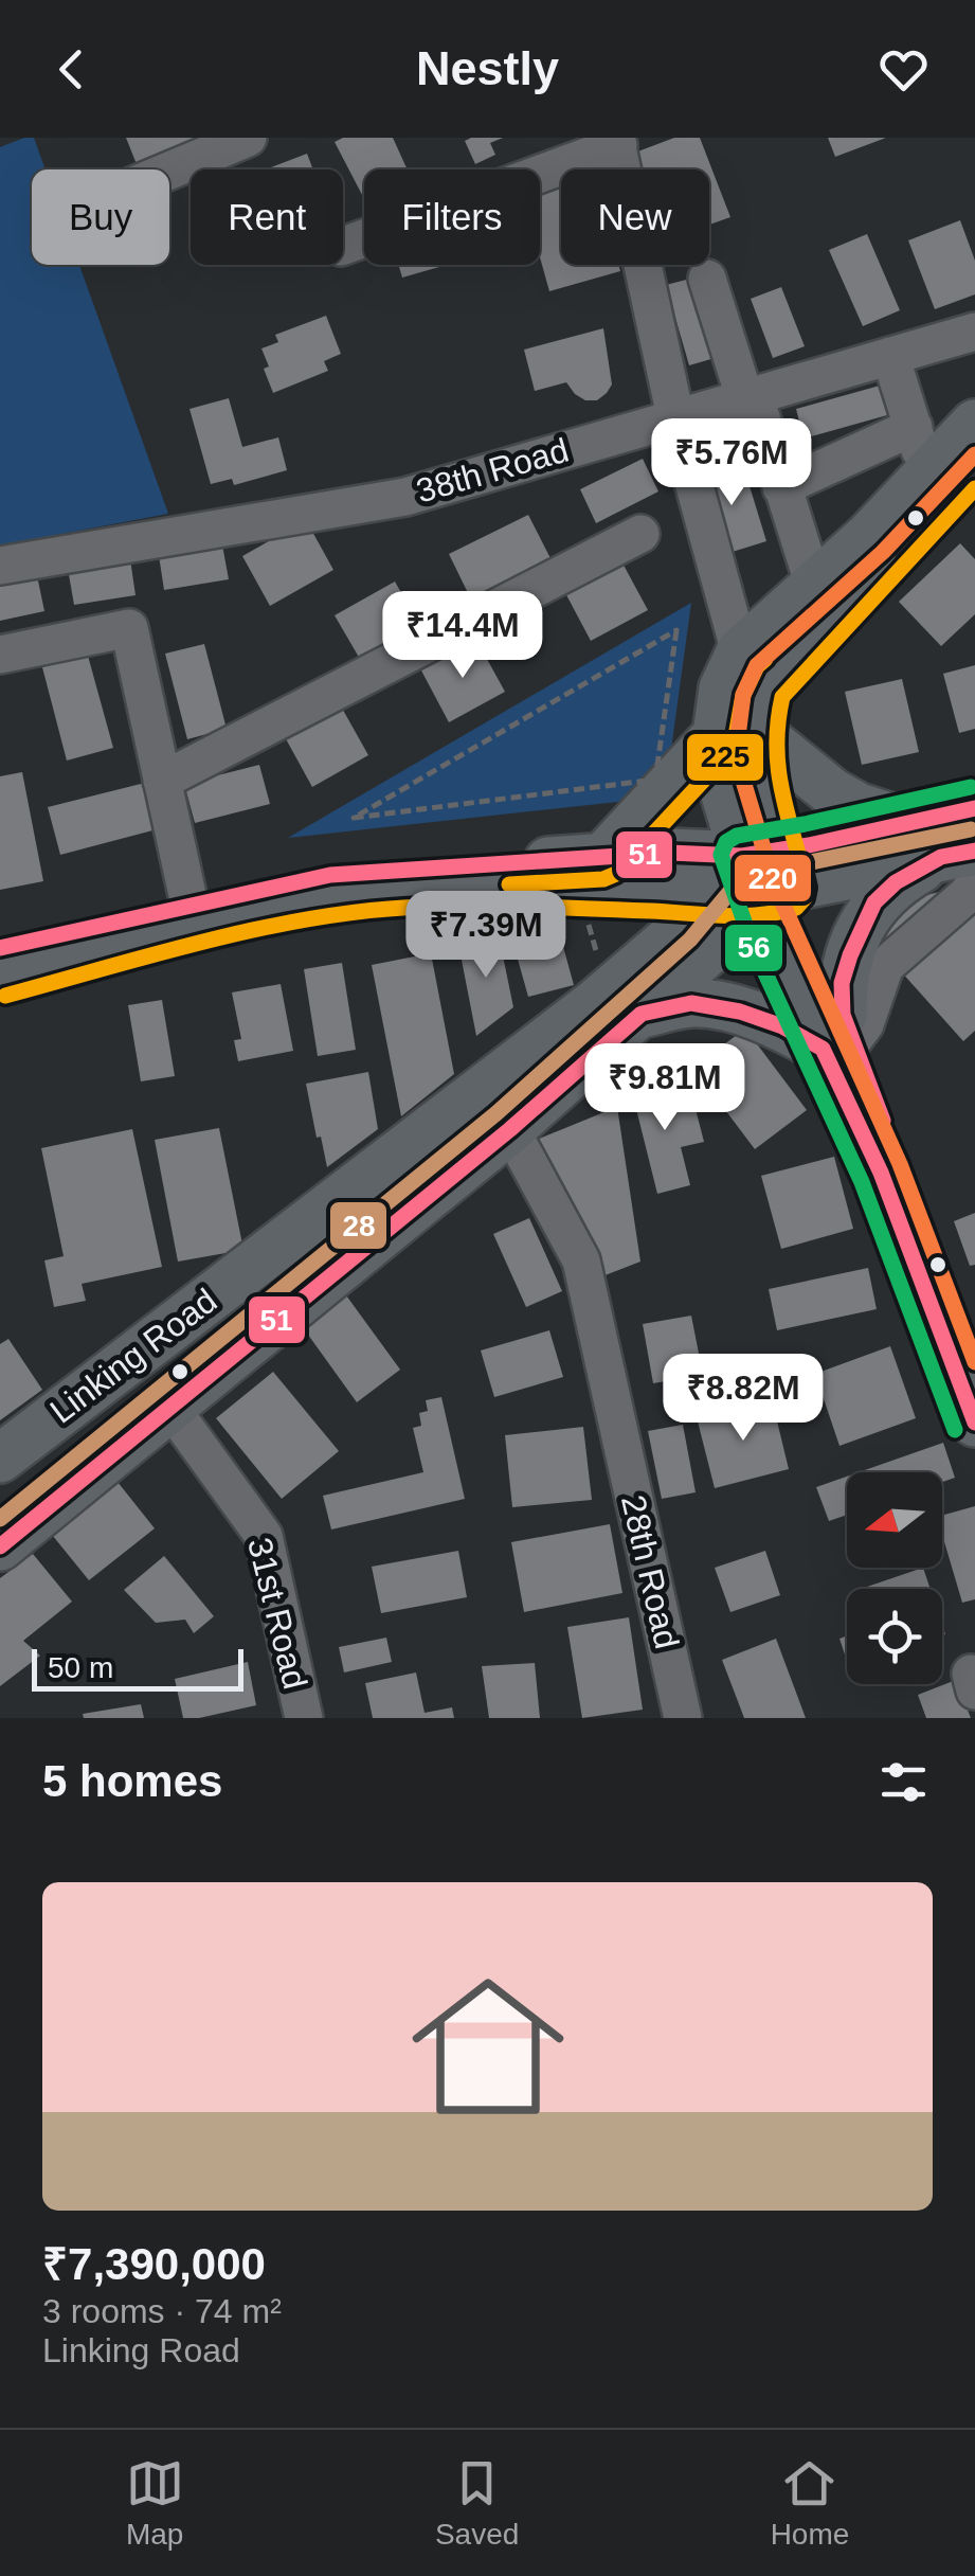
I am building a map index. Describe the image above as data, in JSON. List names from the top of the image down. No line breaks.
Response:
{"streets":{"main road":["Linking Road"],"street":["38th Road","28th Road","31st Road"]},"crossings":[["Linking Road","28th Road"],["Linking Road","31st Road"]],"lines":["transit line 220","transit line 225","transit line 56","transit line 51","transit line 28"],"scale_bar":"50 m","north":"left","page":{"header":"Nestly","chip":["Buy","Rent","Filters","New"],"price":["₹5.76M","₹14.4M","₹7.39M","₹9.81M","₹8.82M"],"scale":"50 m","heading":"5 homes","list":[{"name":"₹7,390,000","note":"3 rooms · 74 m² · Linking Road"}],"tabs":["Map","Saved","Home"]}}
